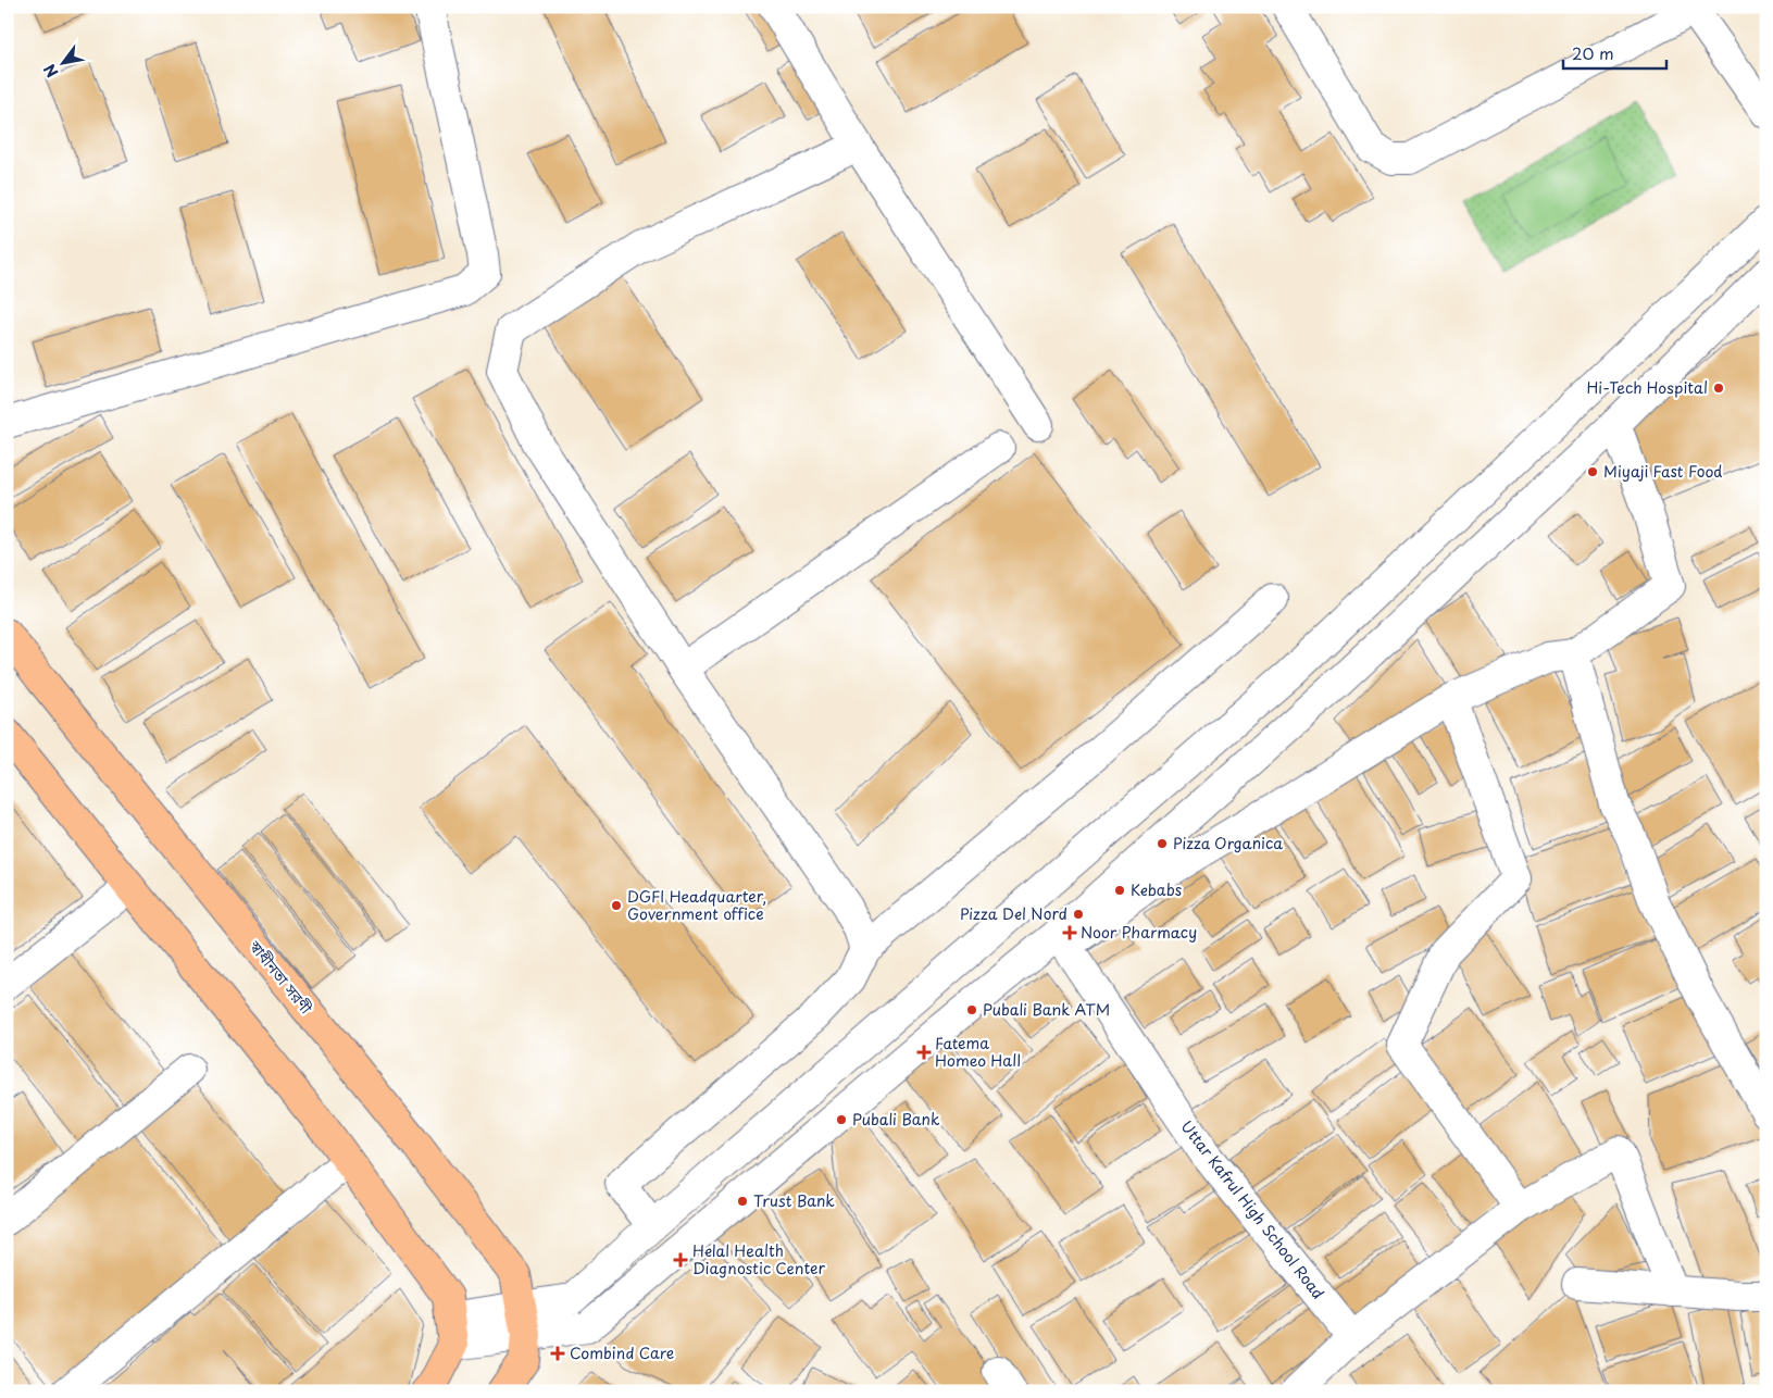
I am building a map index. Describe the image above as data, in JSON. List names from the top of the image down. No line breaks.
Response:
{"streets":{"main road":["স্বাধীনতা সরণী"],"street":["Uttar Kafrul High School Road"]},"places":{"other":["Hi-Tech Hospital","Miyaji Fast Food","Pizza Organica","Kebabs","DGFI Headquarter, Government office","Pizza Del Nord","Pubali Bank ATM","Pubali Bank","Trust Bank"],"health":["Noor Pharmacy","Fatema Homeo Hall","Helal Health Diagnostic Center","Combind Care"]},"scale_bar":"20 m","north":"bottom left"}
